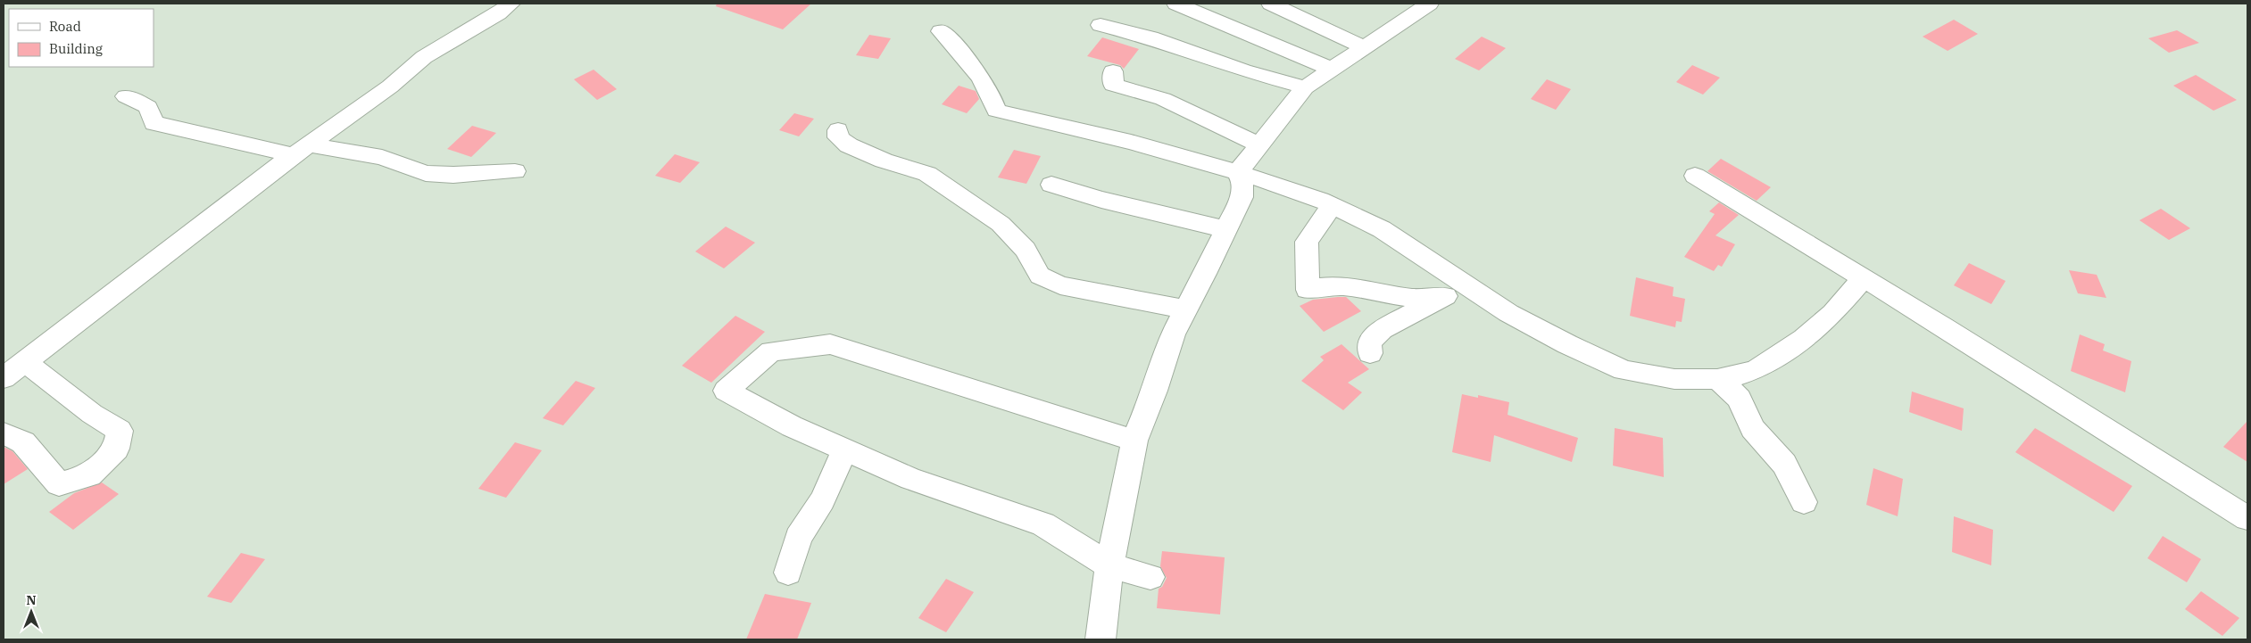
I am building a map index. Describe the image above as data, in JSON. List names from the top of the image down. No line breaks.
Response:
{"legend":["Road","Building"],"north":"top"}
